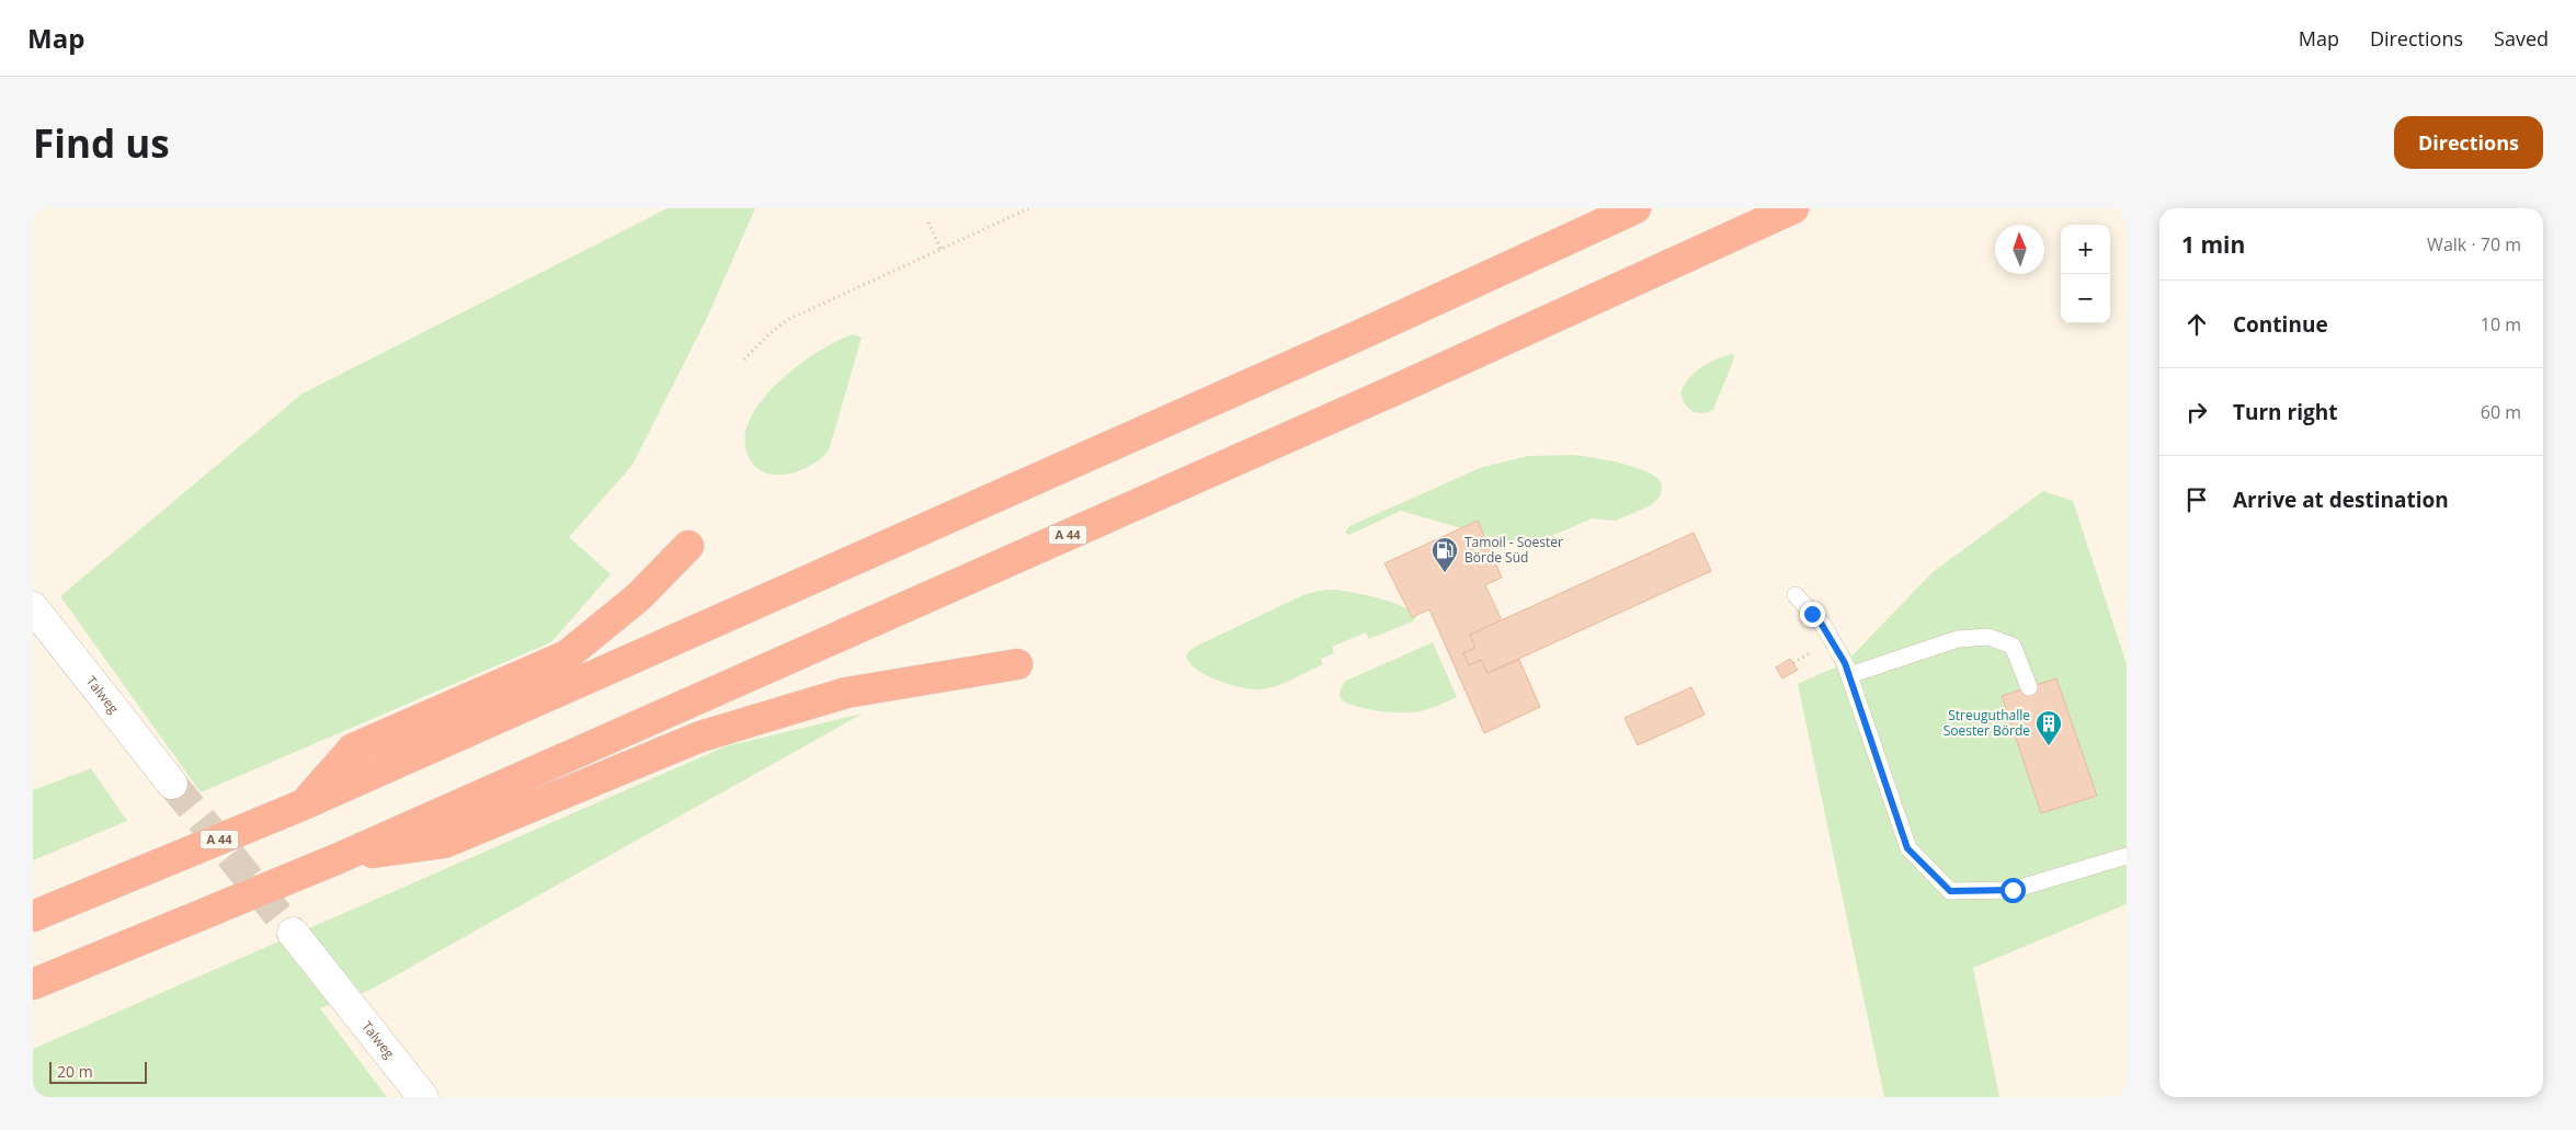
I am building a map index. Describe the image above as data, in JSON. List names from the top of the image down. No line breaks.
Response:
{"streets":{"highway":["A 44"],"street":["Talweg"]},"places":{"fuel station":["Tamoil - Soester Börde Süd"],"building":["Streuguthalle Soester Börde"]},"scale_bar":"20 m","north":"top","page":{"header":"Map","nav":["Map","Directions","Saved"],"buttons":"Directions","title":"Find us","heading":["1 min","Walk · 70 m"],"map_buttons":["+","−"],"list":[["Continue","10 m"],["Turn right","60 m"],"Arrive at destination"],"scale":"20 m"}}
